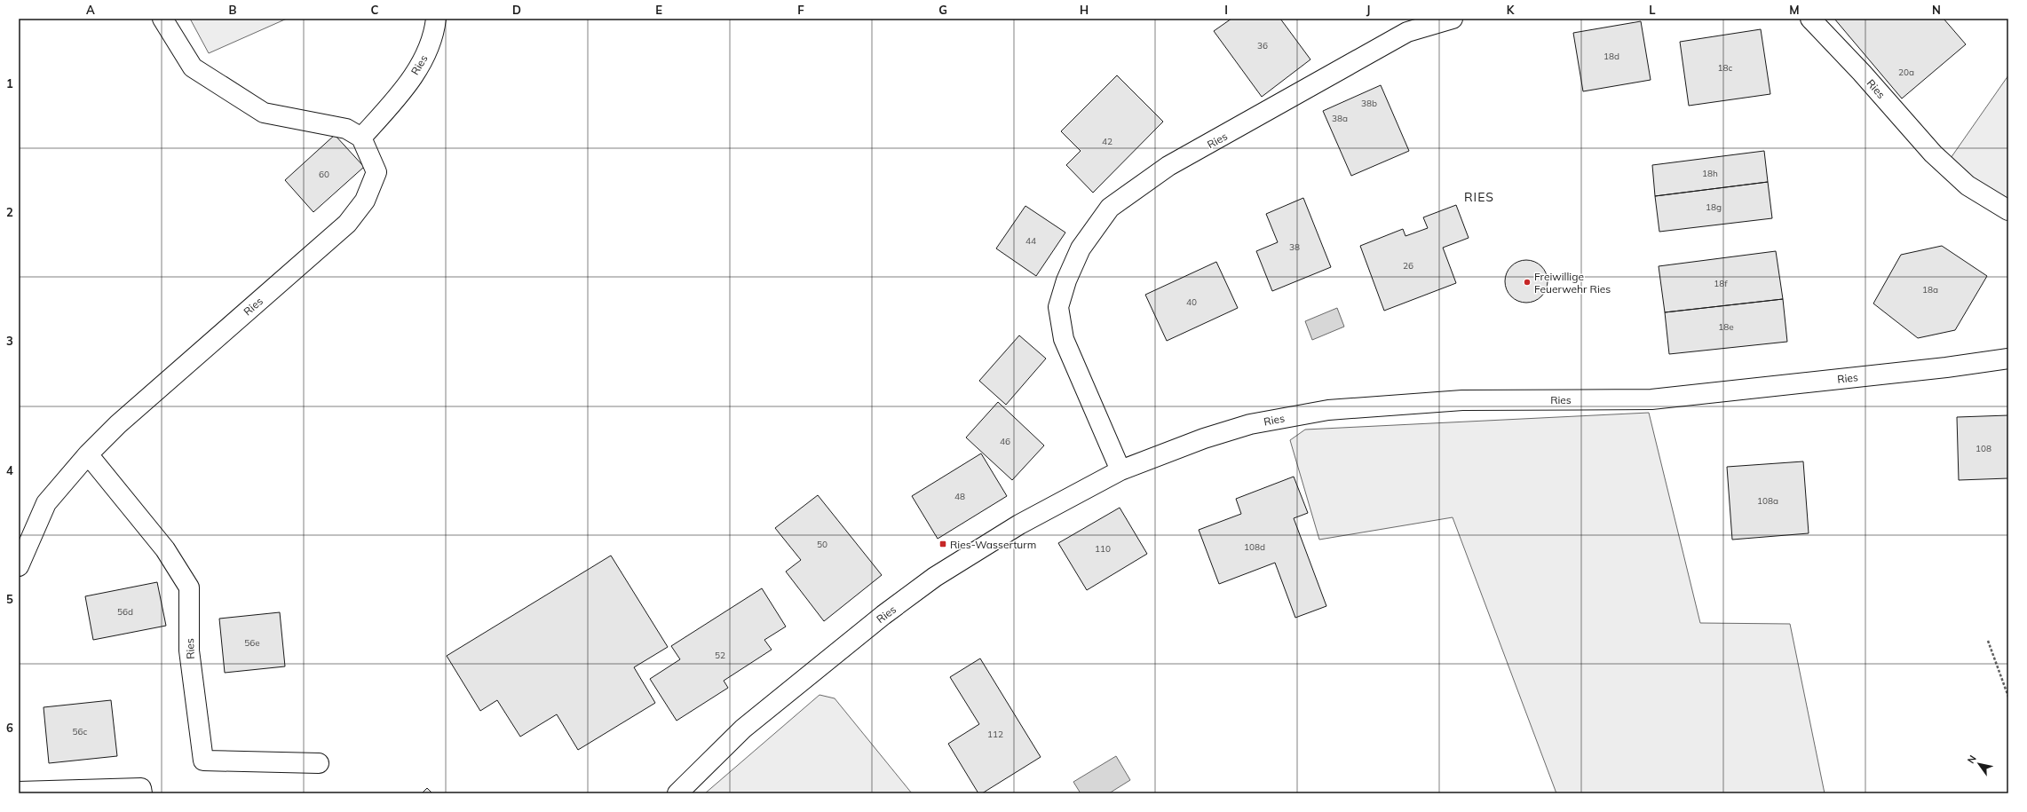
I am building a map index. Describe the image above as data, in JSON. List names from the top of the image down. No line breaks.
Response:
{"streets":{"street":["Ries"]},"districts":["RIES"],"places":{"other":["Freiwillige Feuerwehr Ries"],"transit":["Ries-Wasserturm"]},"house_numbers":["36","18d","18c","20a","38b","38a","42","18h","60","18g","44","38","26","18f","18a","40","18e","46","108","48","108a","50","108d","110","56d","56e","52","56c","112"],"north":"top left","grid":{"columns":["A","B","C","D","E","F","G","H","I","J","K","L","M","N"],"rows":["1","2","3","4","5","6"]}}
